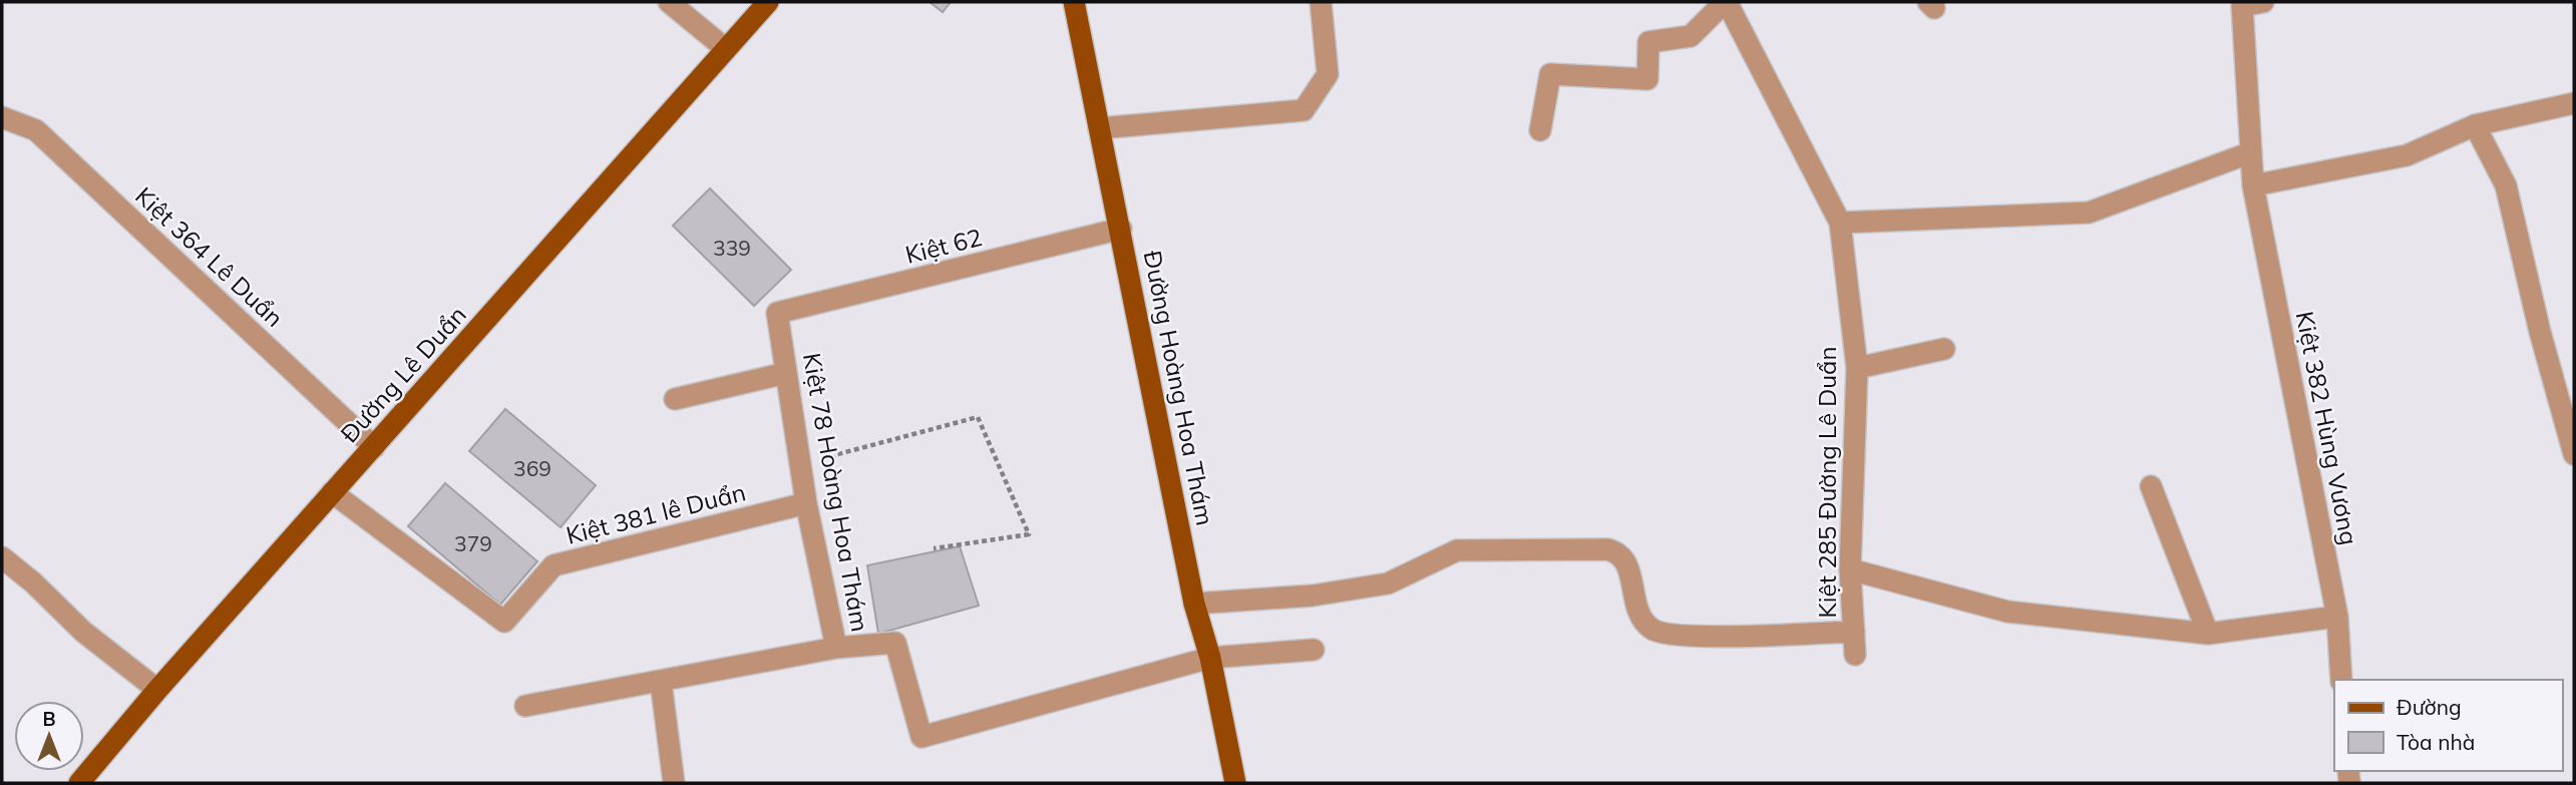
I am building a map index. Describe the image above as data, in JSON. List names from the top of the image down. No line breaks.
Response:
{"streets":{"main road":["Đường Lê Duẩn","Đường Hoàng Hoa Thám"],"lane":["Kiệt 62","Kiệt 364 Lê Duẩn","Kiệt 382 Hùng Vương","Kiệt 285 Đường Lê Duẩn","Kiệt 78 Hoàng Hoa Thám","Kiệt 381 lê Duẩn"]},"crossings":[["Kiệt 62","Đường Hoàng Hoa Thám"],["Kiệt 62","Kiệt 78 Hoàng Hoa Thám"],["Kiệt 364 Lê Duẩn","Đường Lê Duẩn"],["Đường Lê Duẩn","Kiệt 381 lê Duẩn"],["Đường Hoàng Hoa Thám","Kiệt 78 Hoàng Hoa Thám"],["Kiệt 78 Hoàng Hoa Thám","Kiệt 381 lê Duẩn"]],"house_numbers":["339","369","379"],"legend":["Đường","Tòa nhà"],"north":"top"}
